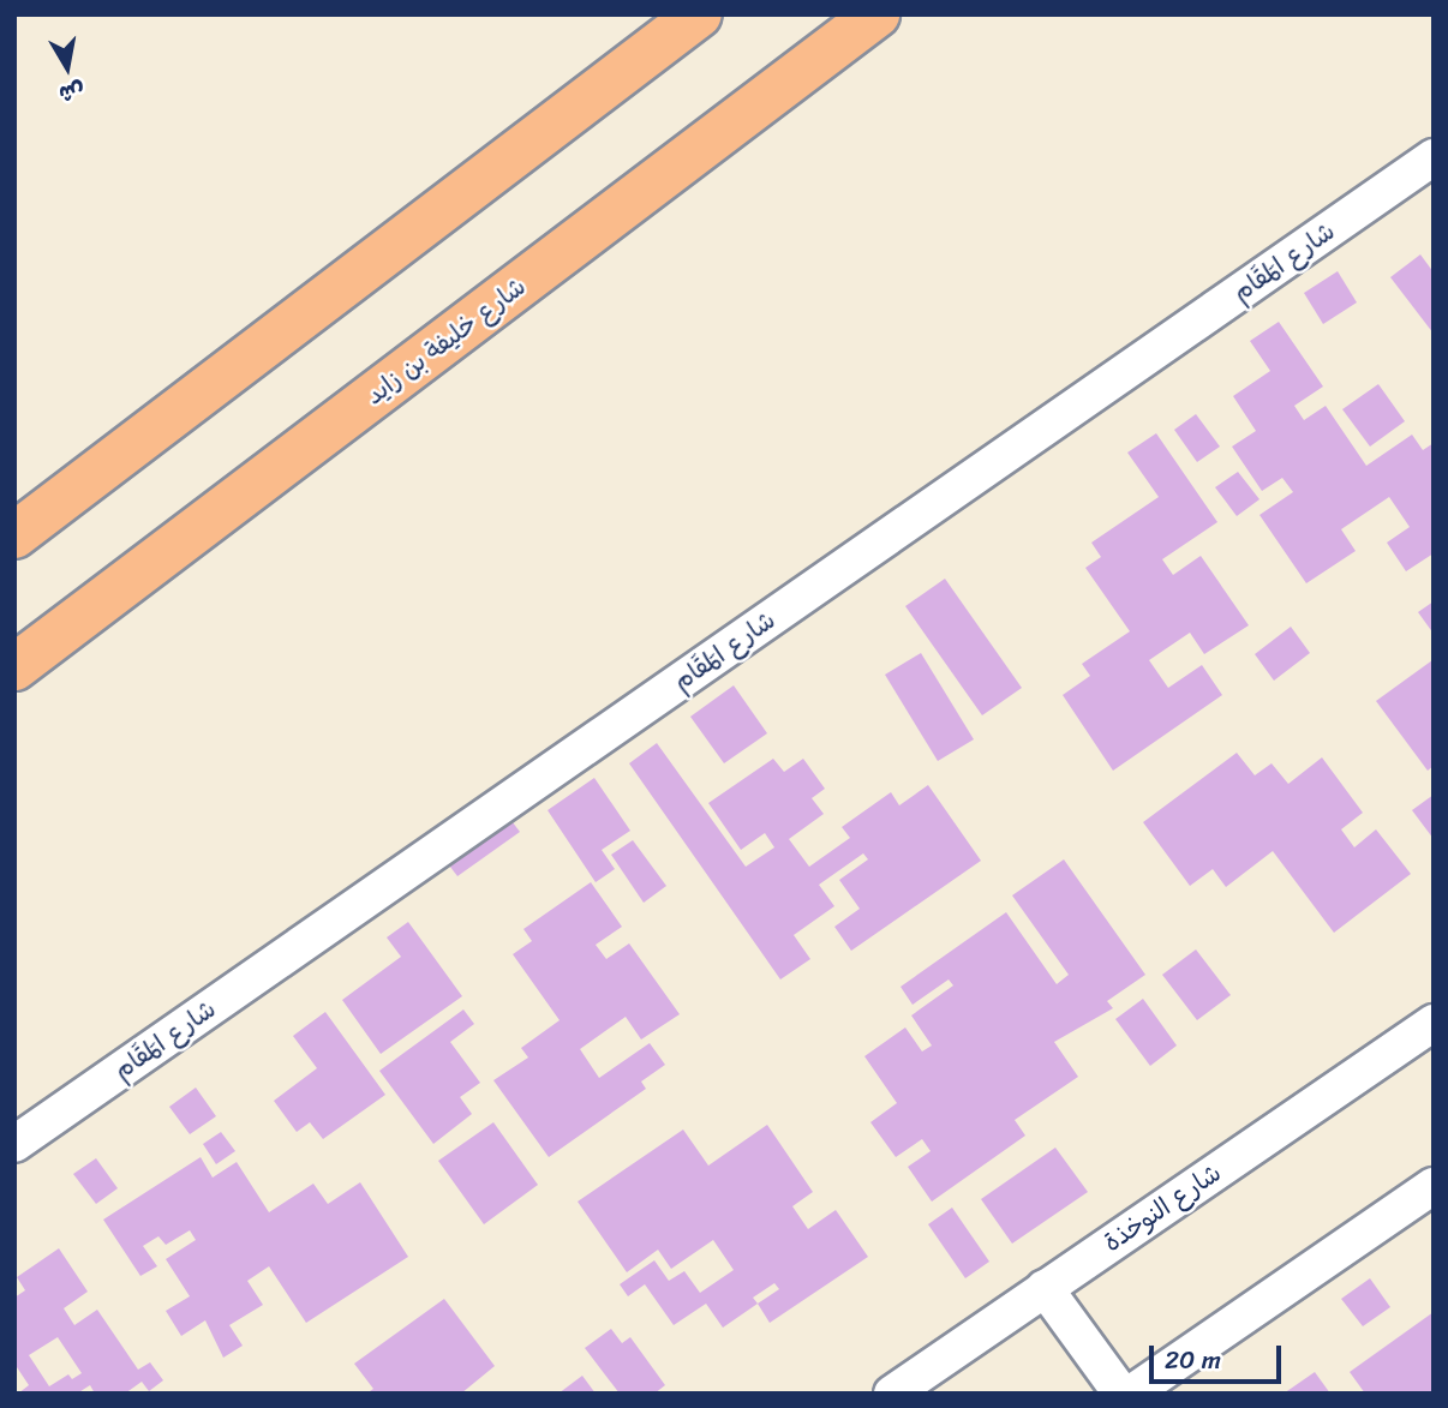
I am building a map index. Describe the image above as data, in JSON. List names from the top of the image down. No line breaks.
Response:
{"streets":{"highway":["شارع خليفة بن زايد"],"street":["شارع المَقَام","شارع النوخذة"]},"scale_bar":"20 m","north":"bottom"}
